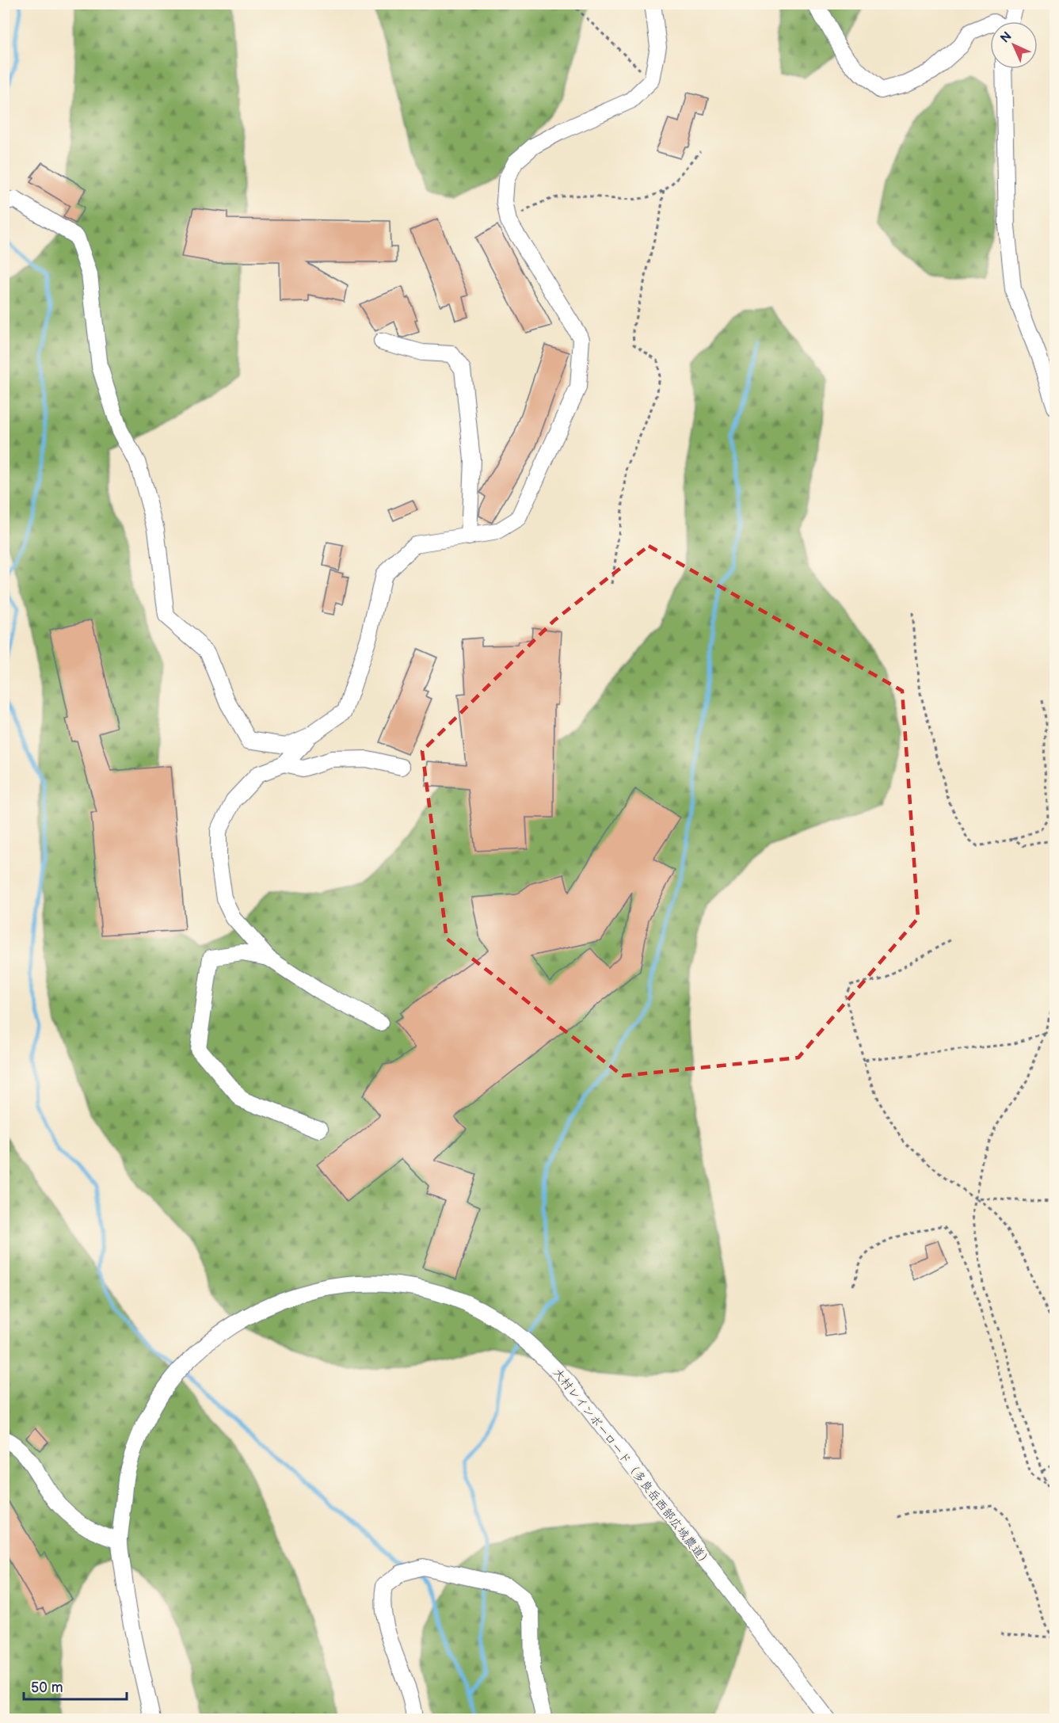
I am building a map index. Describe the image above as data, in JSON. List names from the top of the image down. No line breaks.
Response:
{"streets":{"street":["大村レインボーロード（多良岳西部広域農道）"]},"scale_bar":"50 m","north":"top left"}
